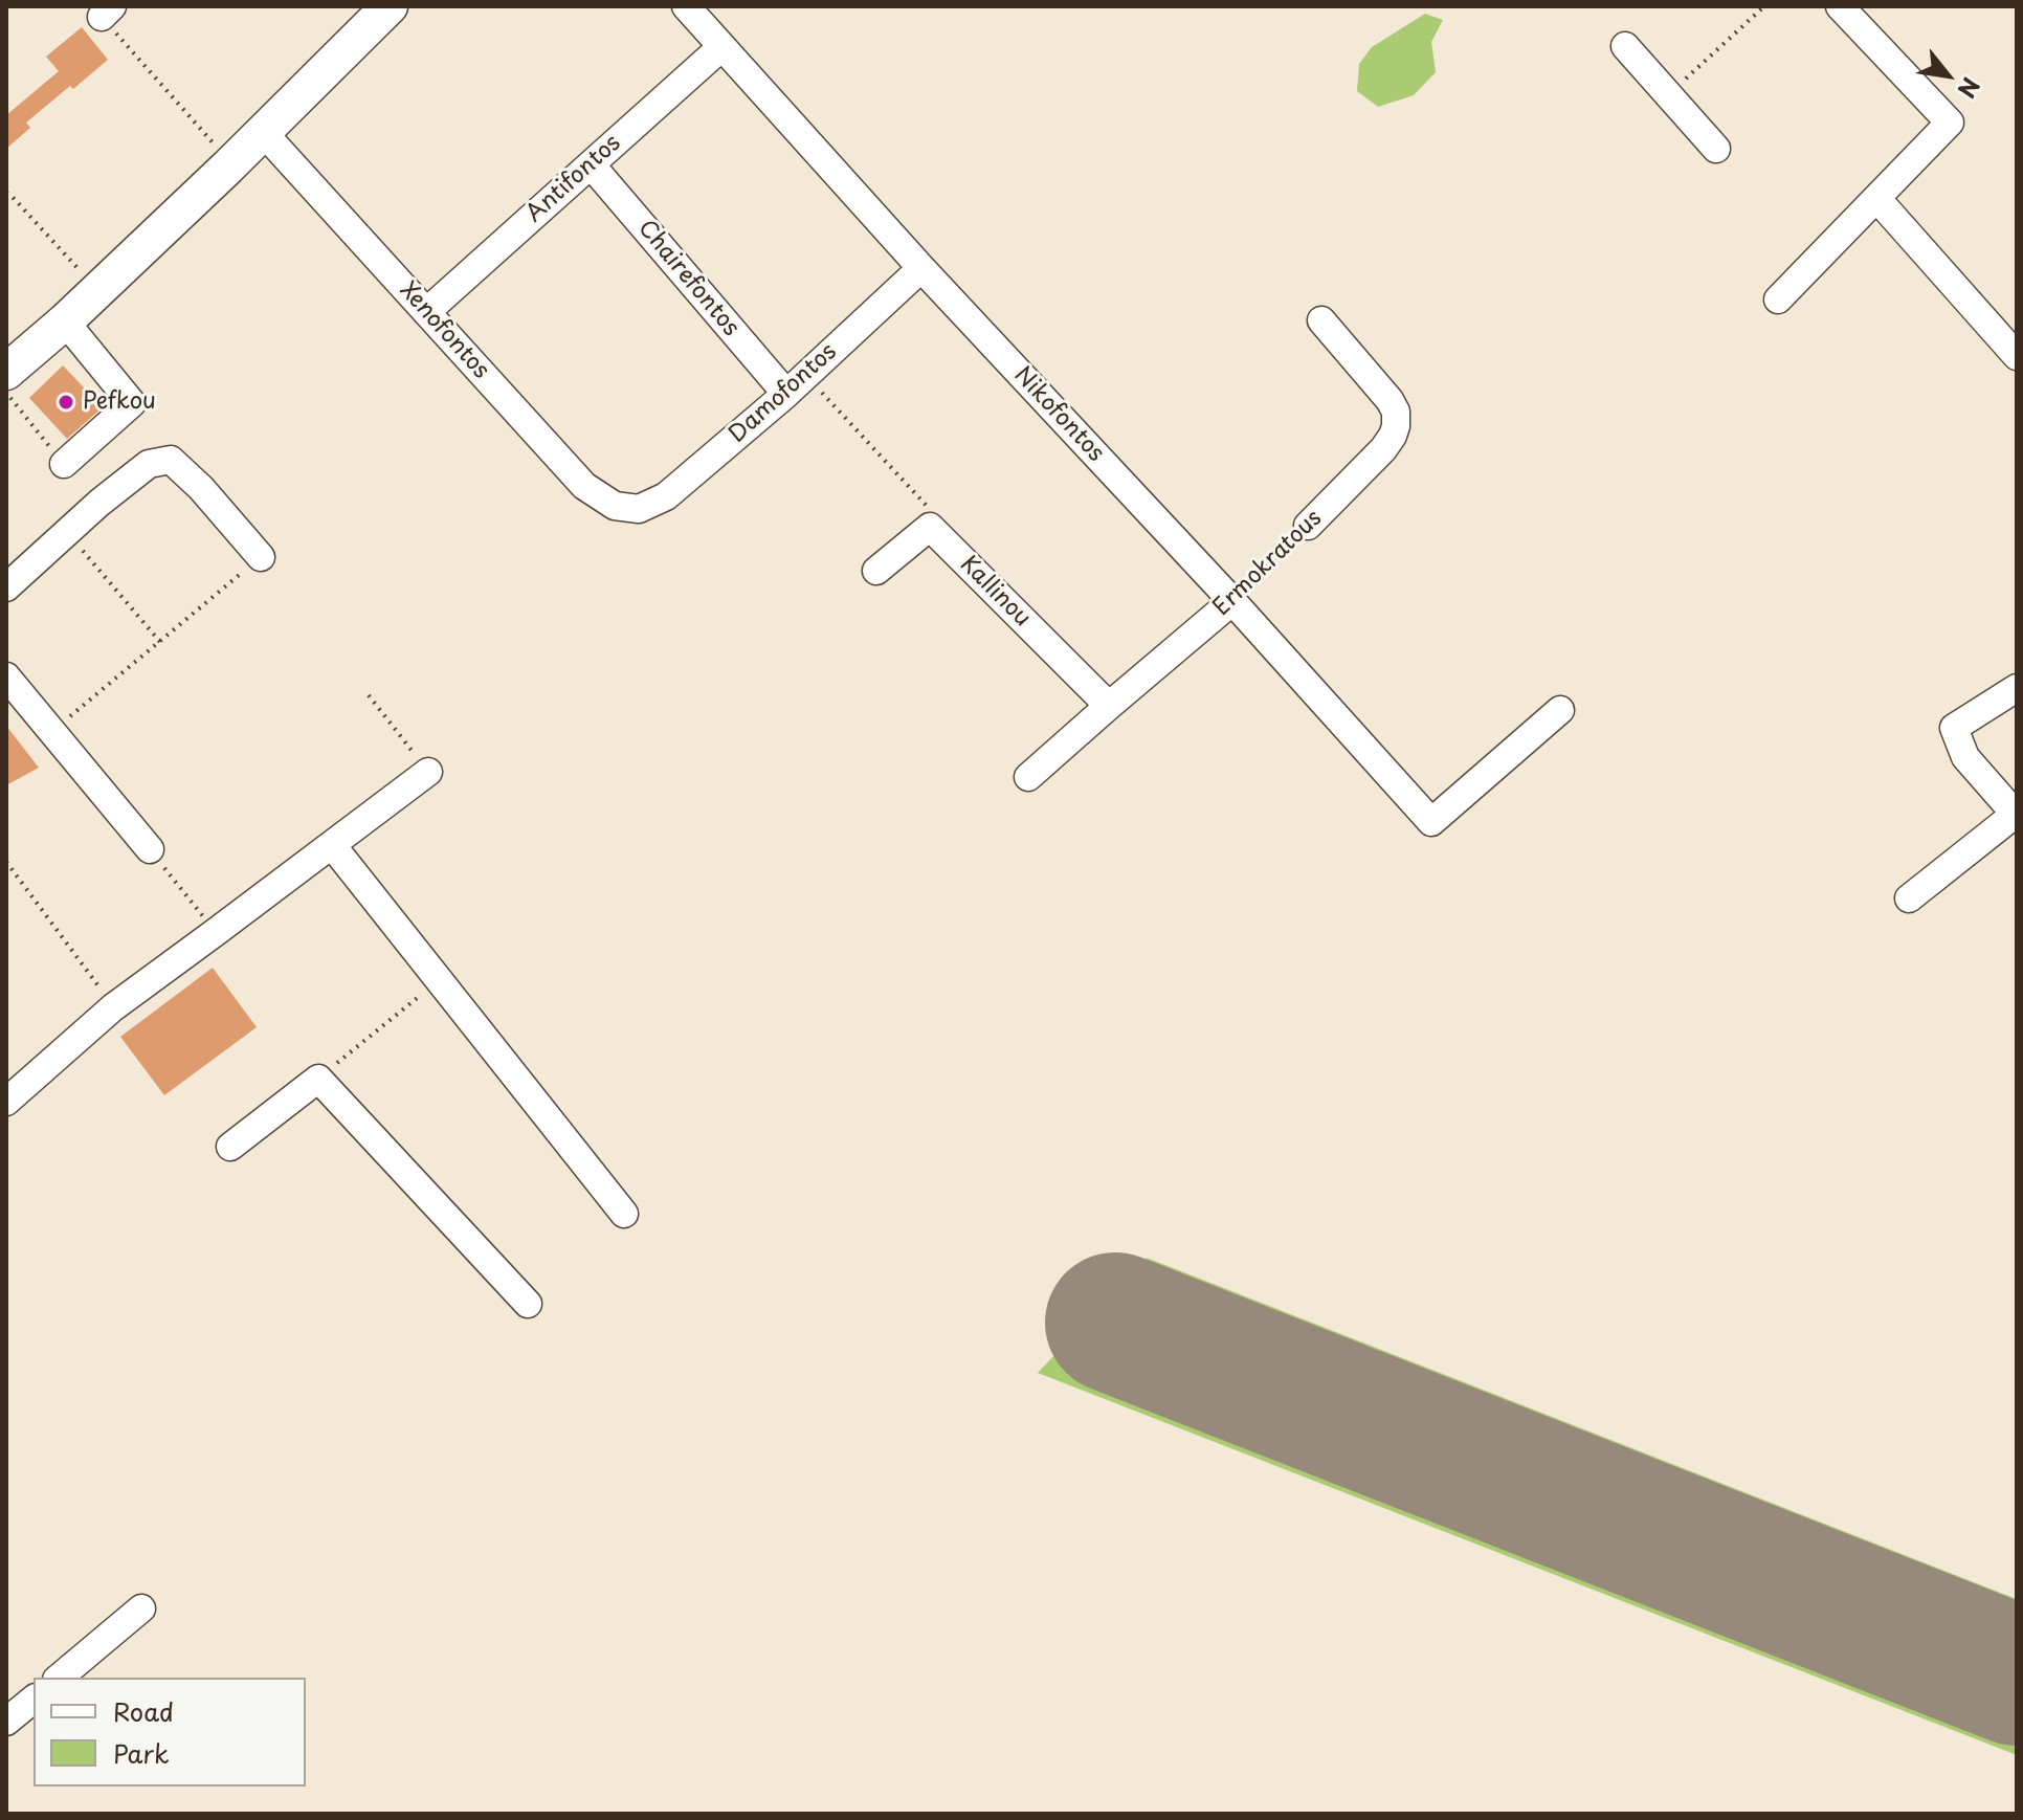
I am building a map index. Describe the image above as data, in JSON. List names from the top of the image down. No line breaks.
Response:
{"streets":{"street":["Antifontos","Chairefontos","Xenofontos","Damofontos","Nikofontos","Ermokratous","Kallinou"]},"crossings":[["Antifontos","Chairefontos"],["Antifontos","Xenofontos"],["Antifontos","Nikofontos"],["Chairefontos","Damofontos"],["Xenofontos","Damofontos"],["Damofontos","Nikofontos"],["Nikofontos","Ermokratous"],["Ermokratous","Kallinou"]],"places":["Pefkou"],"legend":["Road","Park"],"north":"bottom right"}
